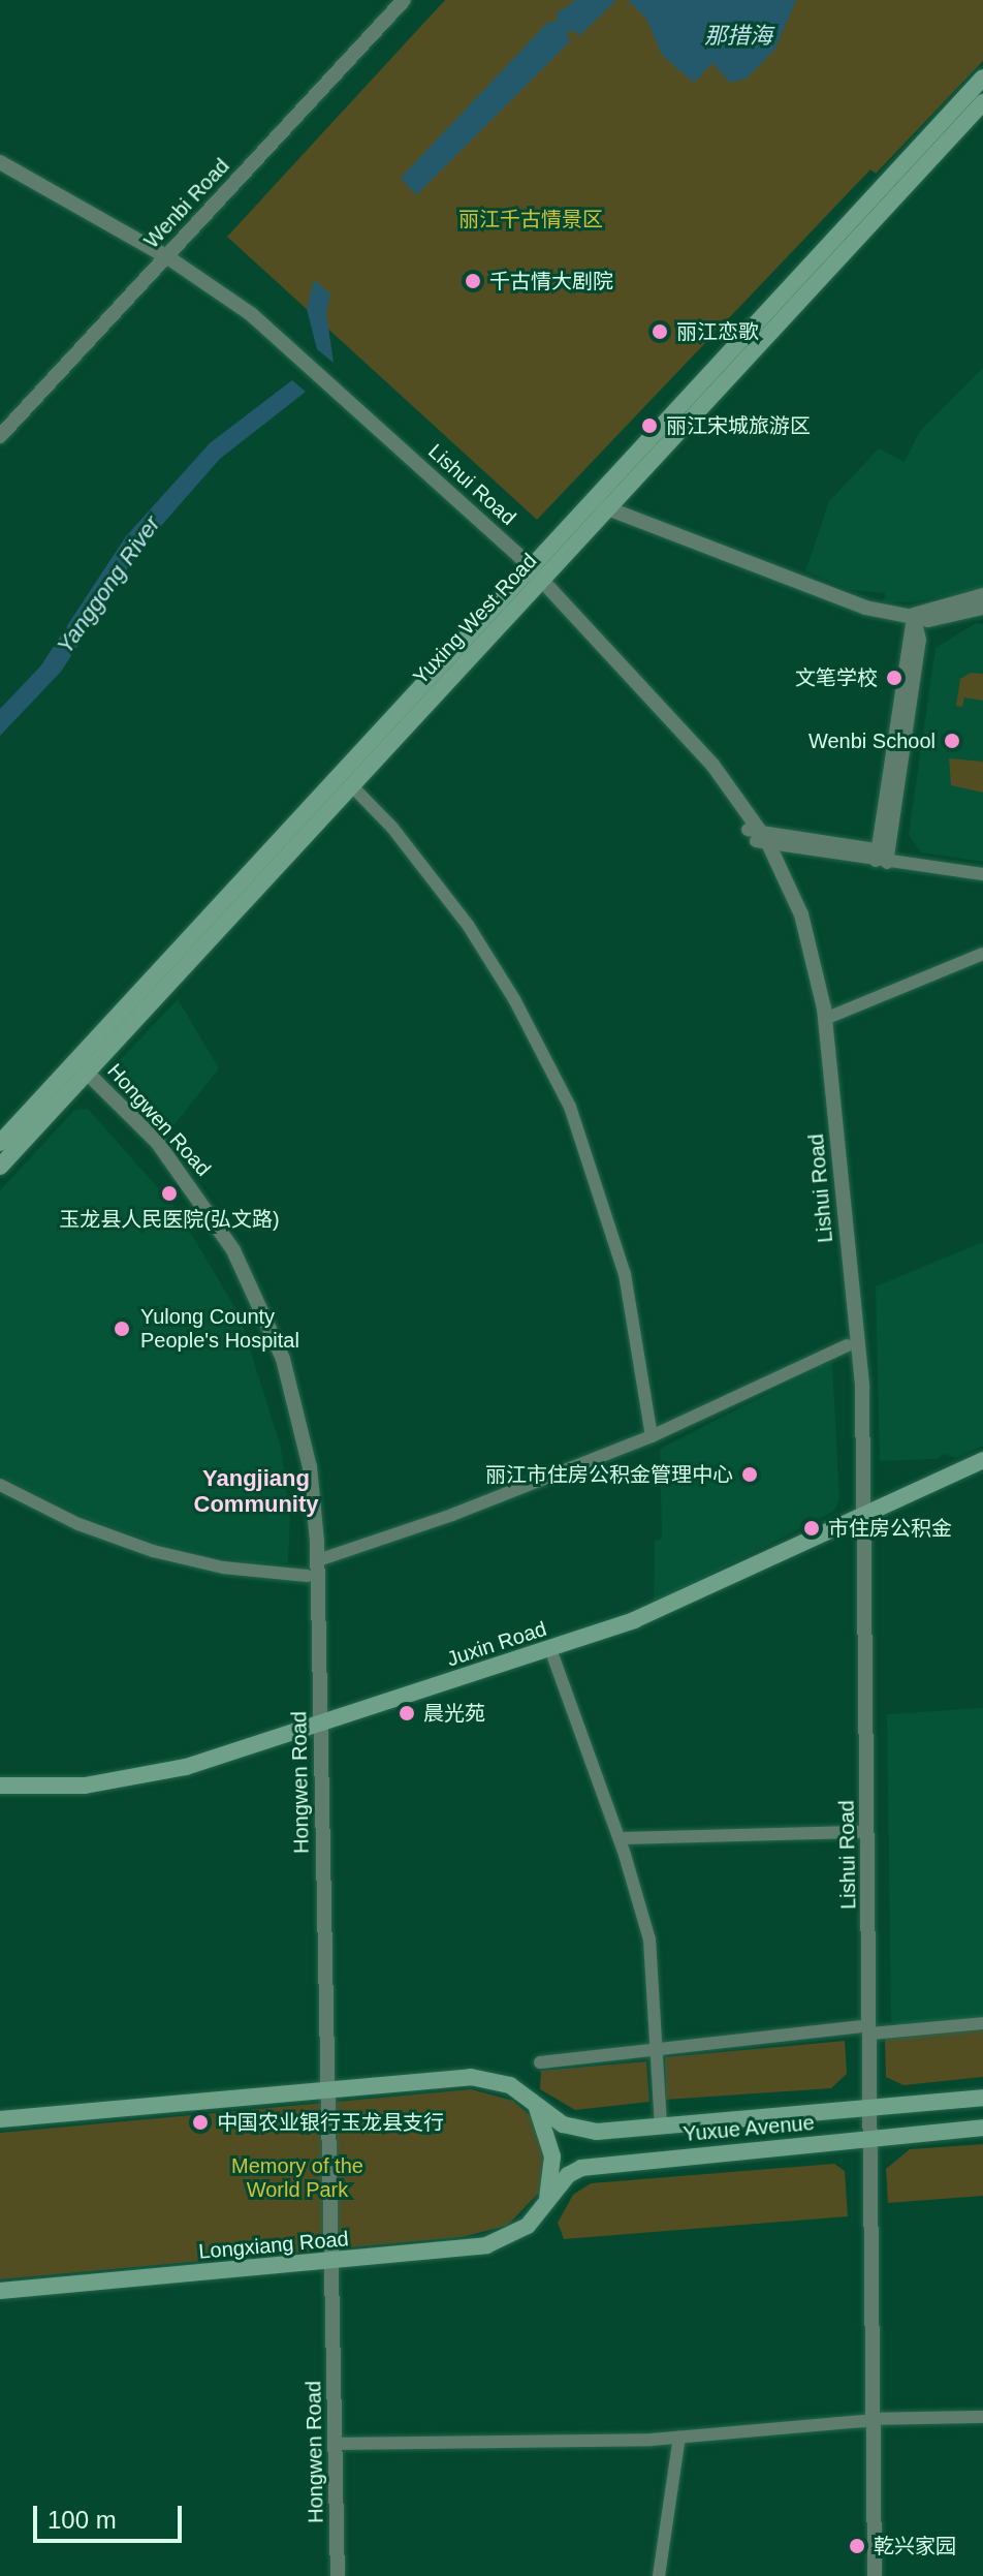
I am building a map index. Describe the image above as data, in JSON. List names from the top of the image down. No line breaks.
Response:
{"streets":{"main road":["Yuxing West Road","Juxin Road","Yuxue Avenue","Longxiang Road"],"street":["Wenbi Road","Lishui Road","Hongwen Road"]},"crossings":[["Wenbi Road","Lishui Road"],["Lishui Road","Yuxing West Road"],["Lishui Road","Juxin Road"],["Lishui Road","Yuxue Avenue"],["Yuxing West Road","Hongwen Road"],["Hongwen Road","Juxin Road"],["Hongwen Road","Longxiang Road"],["Yuxue Avenue","Longxiang Road"]],"districts":["Yangjiang Community"],"water":["那措海","Yanggong River"],"parks":["丽江千古情景区","Memory of the World Park"],"places":["千古情大剧院","丽江恋歌","丽江宋城旅游区","文笔学校","Wenbi School","玉龙县人民医院(弘文路)","Yulong County People's Hospital","丽江市住房公积金管理中心","市住房公积金","晨光苑","中国农业银行玉龙县支行","乾兴家园"],"scale_bar":"100 m"}
